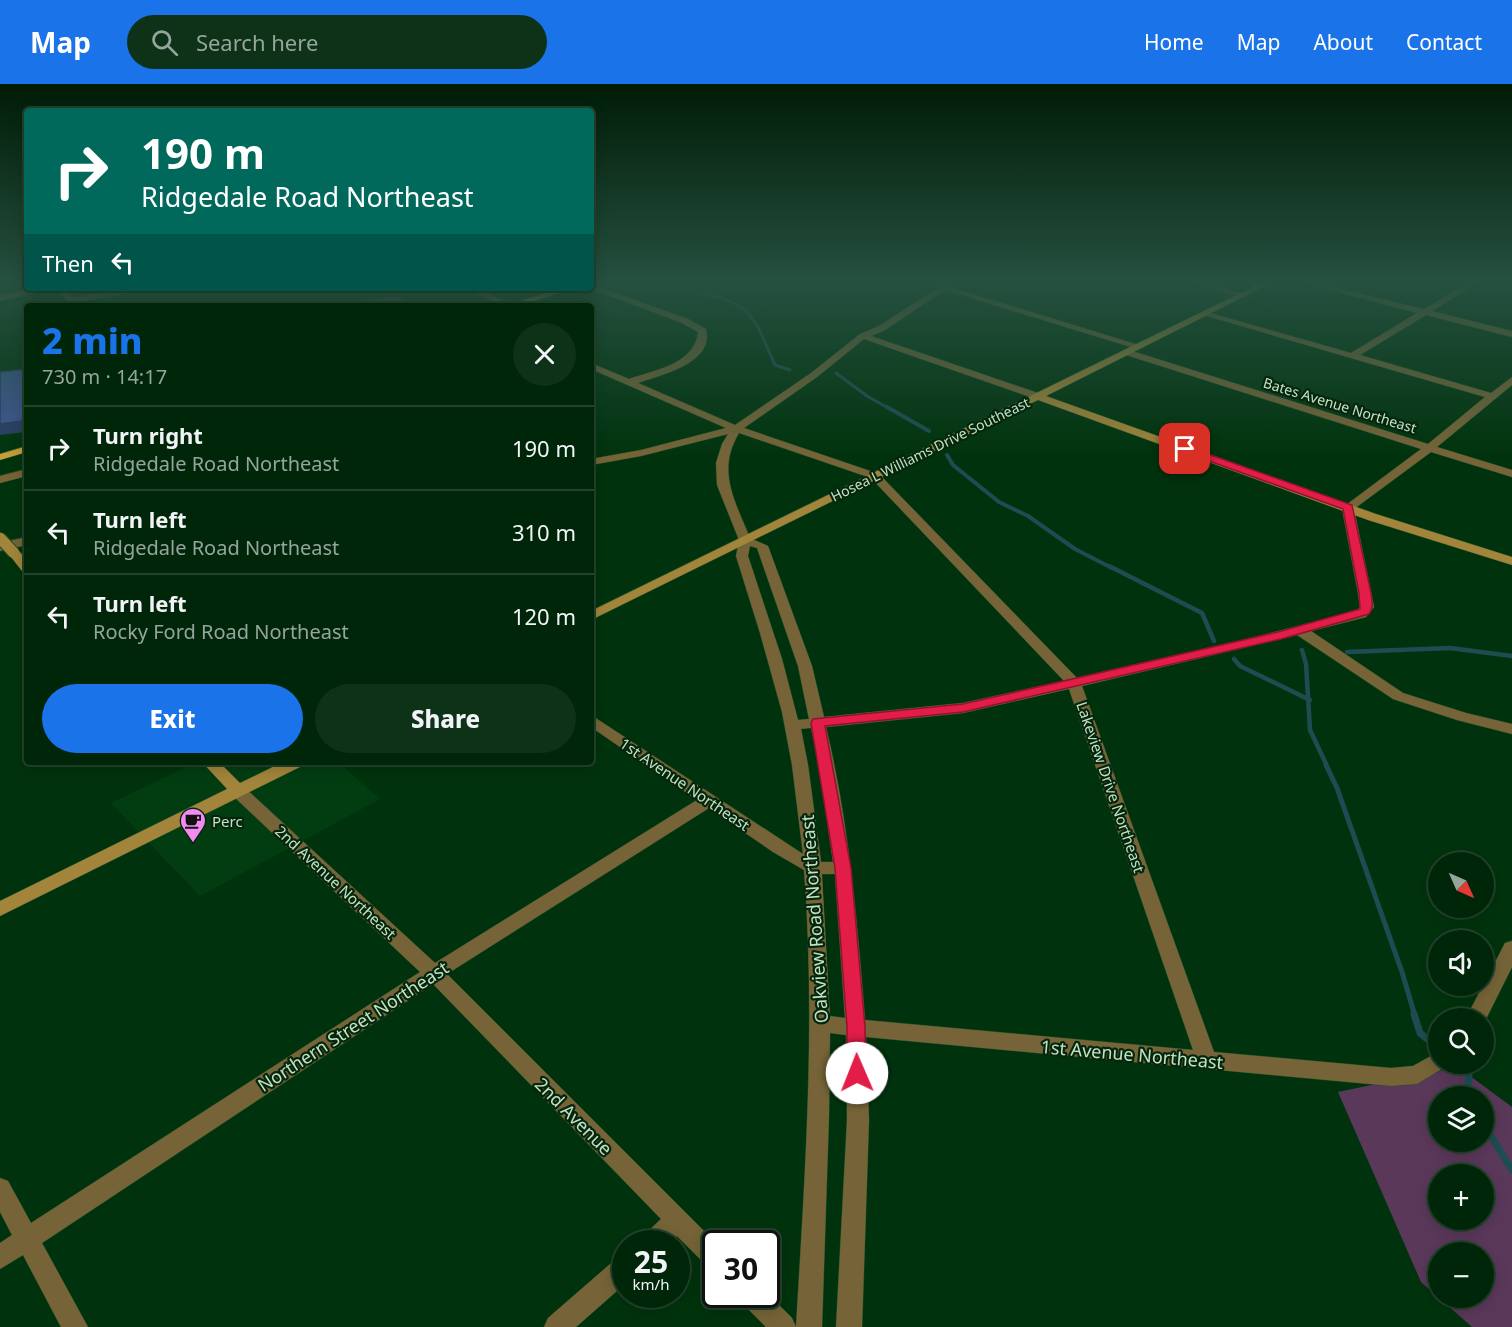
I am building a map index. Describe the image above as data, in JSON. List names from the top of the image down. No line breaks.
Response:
{"streets":{"street":["Bates Avenue Northeast","Hosea L Williams Drive Southeast","1st Avenue Northeast","Lakeview Drive Northeast","2nd Avenue Northeast","Oakview Road Northeast","Northern Street Northeast","2nd Avenue"]},"crossings":[["Bates Avenue Northeast","Hosea L Williams Drive Southeast"],["Hosea L Williams Drive Southeast","Lakeview Drive Northeast"],["Hosea L Williams Drive Southeast","Oakview Road Northeast"],["1st Avenue Northeast","Lakeview Drive Northeast"],["1st Avenue Northeast","Oakview Road Northeast"],["1st Avenue Northeast","Northern Street Northeast"],["2nd Avenue Northeast","Northern Street Northeast"],["2nd Avenue Northeast","2nd Avenue"],["Northern Street Northeast","2nd Avenue"]],"places":{"cafe":["Perc"]},"north":"bottom right","page":{"header":"Map","search":"Search here","nav":["Home","Map","About","Contact"],"turn":["190 m","Ridgedale Road Northeast"],"then":"Then","heading":["2 min","730 m · 14:17"],"list":[{"name":"Turn right","note":"Ridgedale Road Northeast","value":"190 m"},{"name":"Turn left","note":"Ridgedale Road Northeast","value":"310 m"},{"name":"Turn left","note":"Rocky Ford Road Northeast","value":"120 m"}],"buttons":["Exit","Share"],"map_buttons":["+","−"],"speed":"25 km/h","limit":"30"}}
